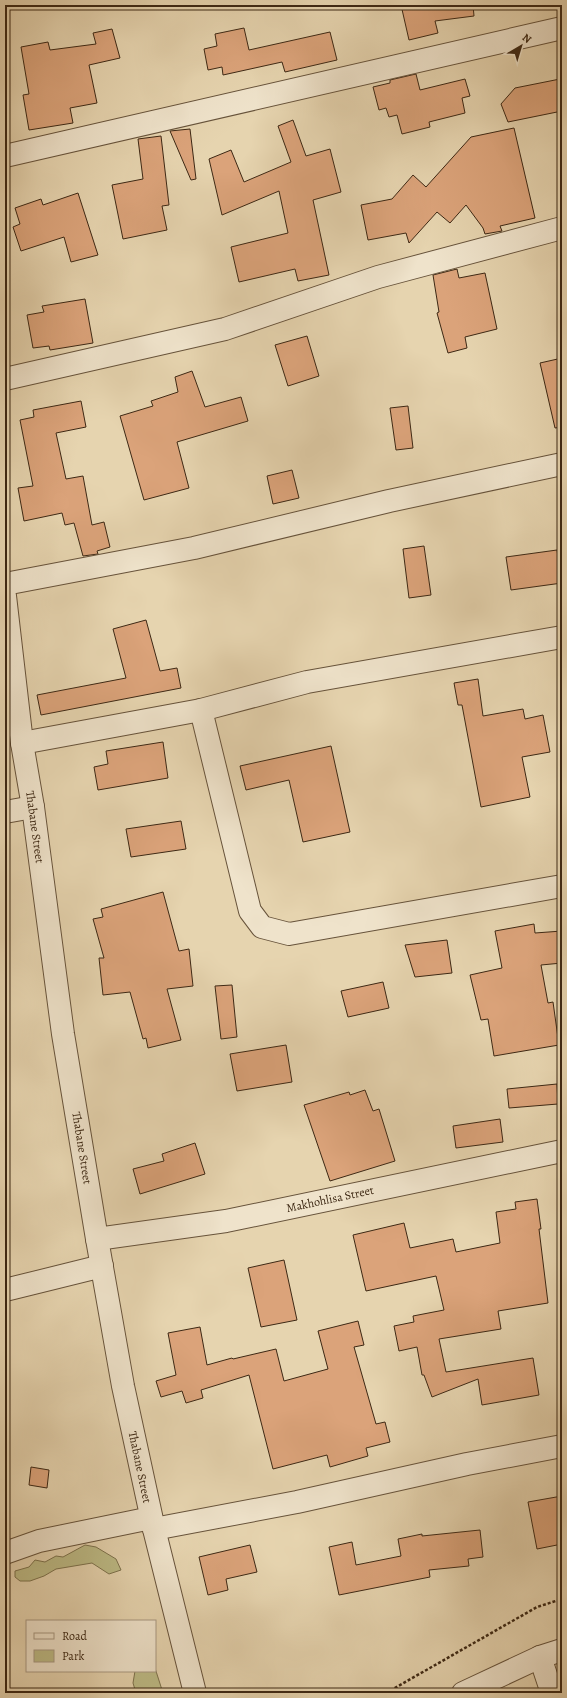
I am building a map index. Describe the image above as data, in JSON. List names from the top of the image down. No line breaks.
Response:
{"streets":{"street":["Thabane Street","Makhohlisa Street"]},"crossings":[["Thabane Street","Makhohlisa Street"]],"legend":["Road","Park"],"north":"top right"}
